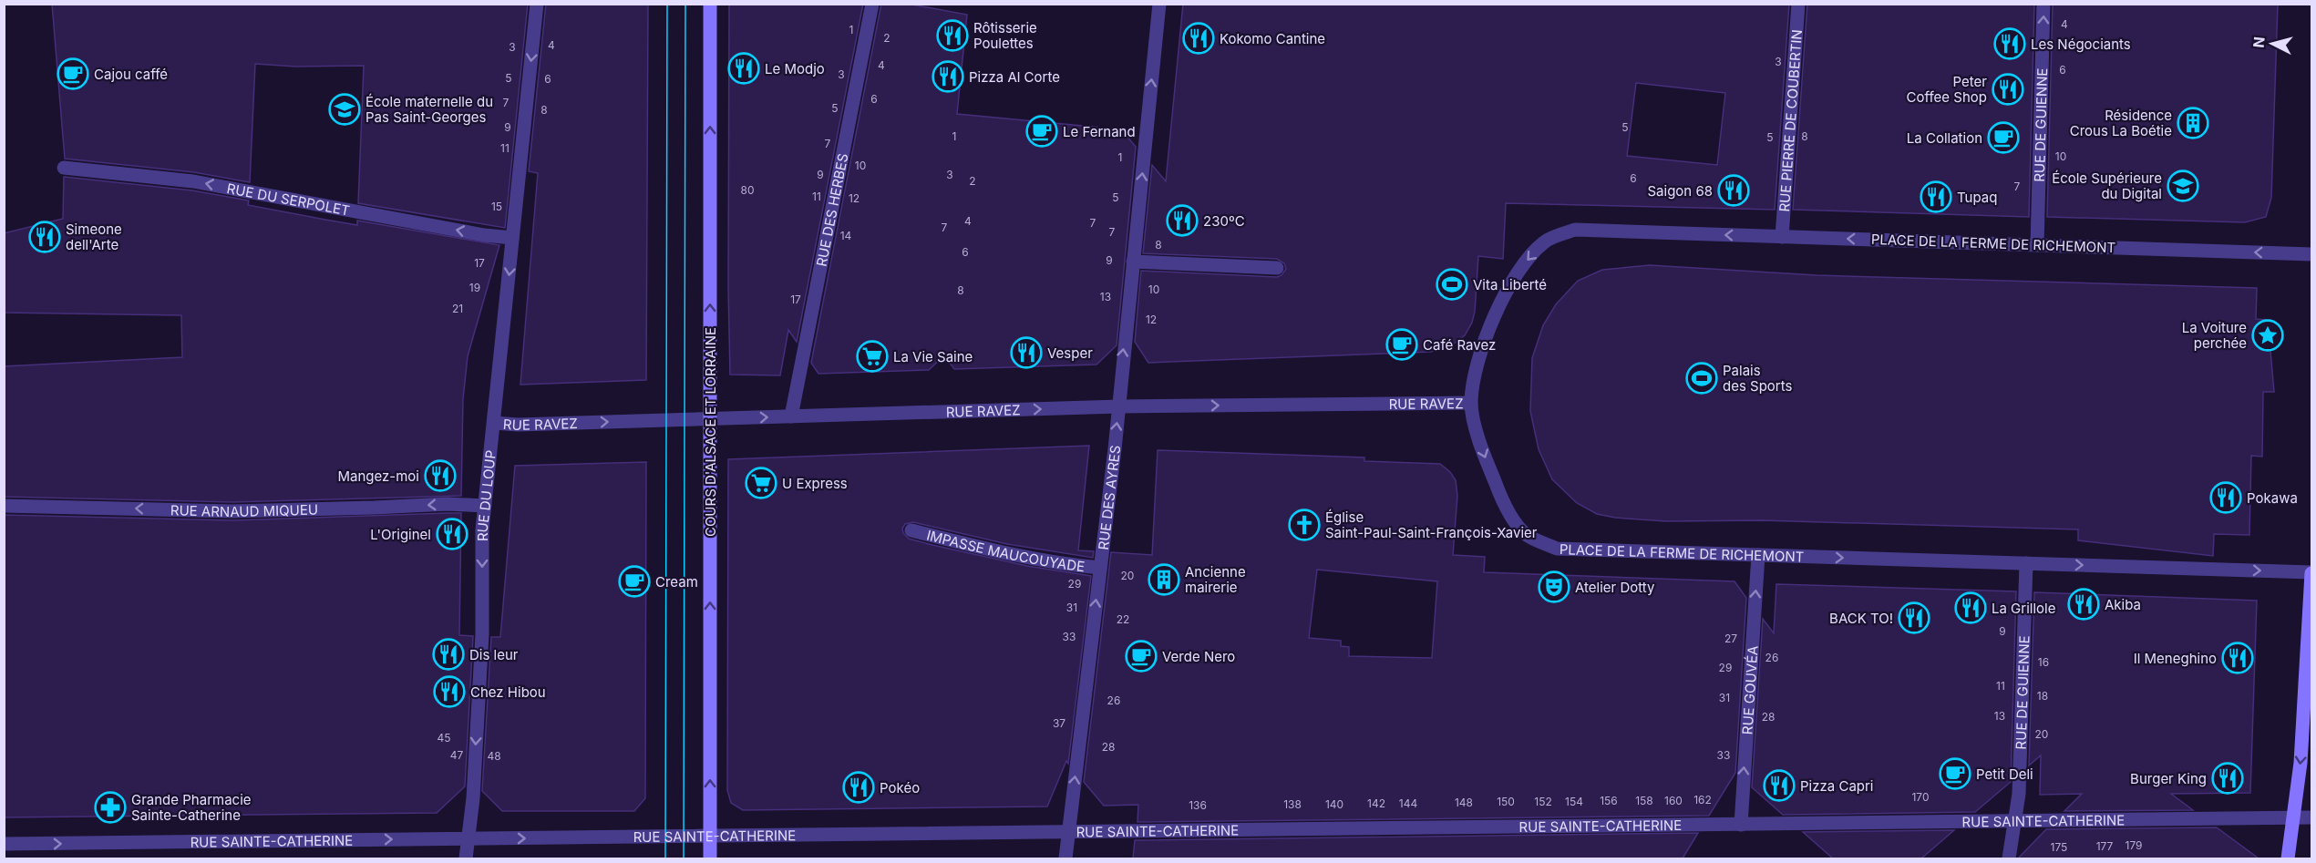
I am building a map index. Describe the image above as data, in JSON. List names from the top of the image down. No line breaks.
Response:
{"streets":{"street":["RUE PIERRE DE COUBERTIN","RUE DE GUIENNE","RUE DU SERPOLET","RUE DES HERBES","PLACE DE LA FERME DE RICHEMONT","RUE RAVEZ","COURS D'ALSACE ET LORRAINE","RUE DU LOUP","RUE DES AYRES","RUE ARNAUD MIQUEU","IMPASSE MAUCOUYADE","RUE GOUVÉA","RUE SAINTE-CATHERINE"]},"crossings":[["RUE PIERRE DE COUBERTIN","PLACE DE LA FERME DE RICHEMONT"],["RUE DE GUIENNE","PLACE DE LA FERME DE RICHEMONT"],["RUE DE GUIENNE","RUE SAINTE-CATHERINE"],["RUE DU SERPOLET","RUE DU LOUP"],["RUE DES HERBES","RUE RAVEZ"],["PLACE DE LA FERME DE RICHEMONT","RUE RAVEZ"],["PLACE DE LA FERME DE RICHEMONT","RUE GOUVÉA"],["RUE RAVEZ","COURS D'ALSACE ET LORRAINE"],["RUE RAVEZ","RUE DU LOUP"],["RUE RAVEZ","RUE DES AYRES"],["COURS D'ALSACE ET LORRAINE","RUE SAINTE-CATHERINE"],["RUE DU LOUP","RUE ARNAUD MIQUEU"],["RUE DU LOUP","RUE SAINTE-CATHERINE"],["RUE DES AYRES","IMPASSE MAUCOUYADE"],["RUE DES AYRES","RUE SAINTE-CATHERINE"],["RUE GOUVÉA","RUE SAINTE-CATHERINE"]],"one_way":["RUE DE GUIENNE","RUE DU SERPOLET","RUE RAVEZ","COURS D'ALSACE ET LORRAINE","RUE DU LOUP","RUE DES AYRES","RUE ARNAUD MIQUEU","RUE GOUVÉA"],"places":{"restaurant":["Rôtisserie Poulettes","Kokomo Cantine","Les Négociants","Le Modjo","Pizza Al Corte","Peter Coffee Shop","Saigon 68","Tupaq","230ºC","Simeone dell'Arte","Vesper","Mangez-moi","Pokawa","L'Originel","Akiba","La Grillole","BACK TO!","Dis leur","Il Meneghino","Chez Hibou","Burger King","Pizza Capri","Pokéo"],"cafe":["Cajou caffé","Le Fernand","La Collation","Café Ravez","Cream","Verde Nero","Petit Deli"],"school or university":["École maternelle du Pas Saint-Georges","École Supérieure du Digital"],"building":["Résidence Crous La Boétie","Ancienne mairerie"],"sports":["Vita Liberté","Palais des Sports"],"place":["La Voiture perchée"],"supermarket":["La Vie Saine","U Express"],"church":["Église Saint-Paul-Saint-François-Xavier"],"theatre":["Atelier Dotty"],"pharmacy":["Grande Pharmacie Sainte-Catherine"]},"house_numbers":["4","1","2","4","3","3","4","6","3","5","6","6","7","5","8","9","5","1","8","5","7","11","10","1","10","9","3","6","2","7","80","11","5","12","15","4","7","7","7","14","8","6","9","17","19","10","8","13","17","21","12","20","29","31","22","9","33","27","26","16","29","11","18","31","26","13","28","37","20","45","28","47","33","48","170","162","156","158","160","150","152","154","148","142","144","138","140","136","179","177","175"],"north":"left"}
